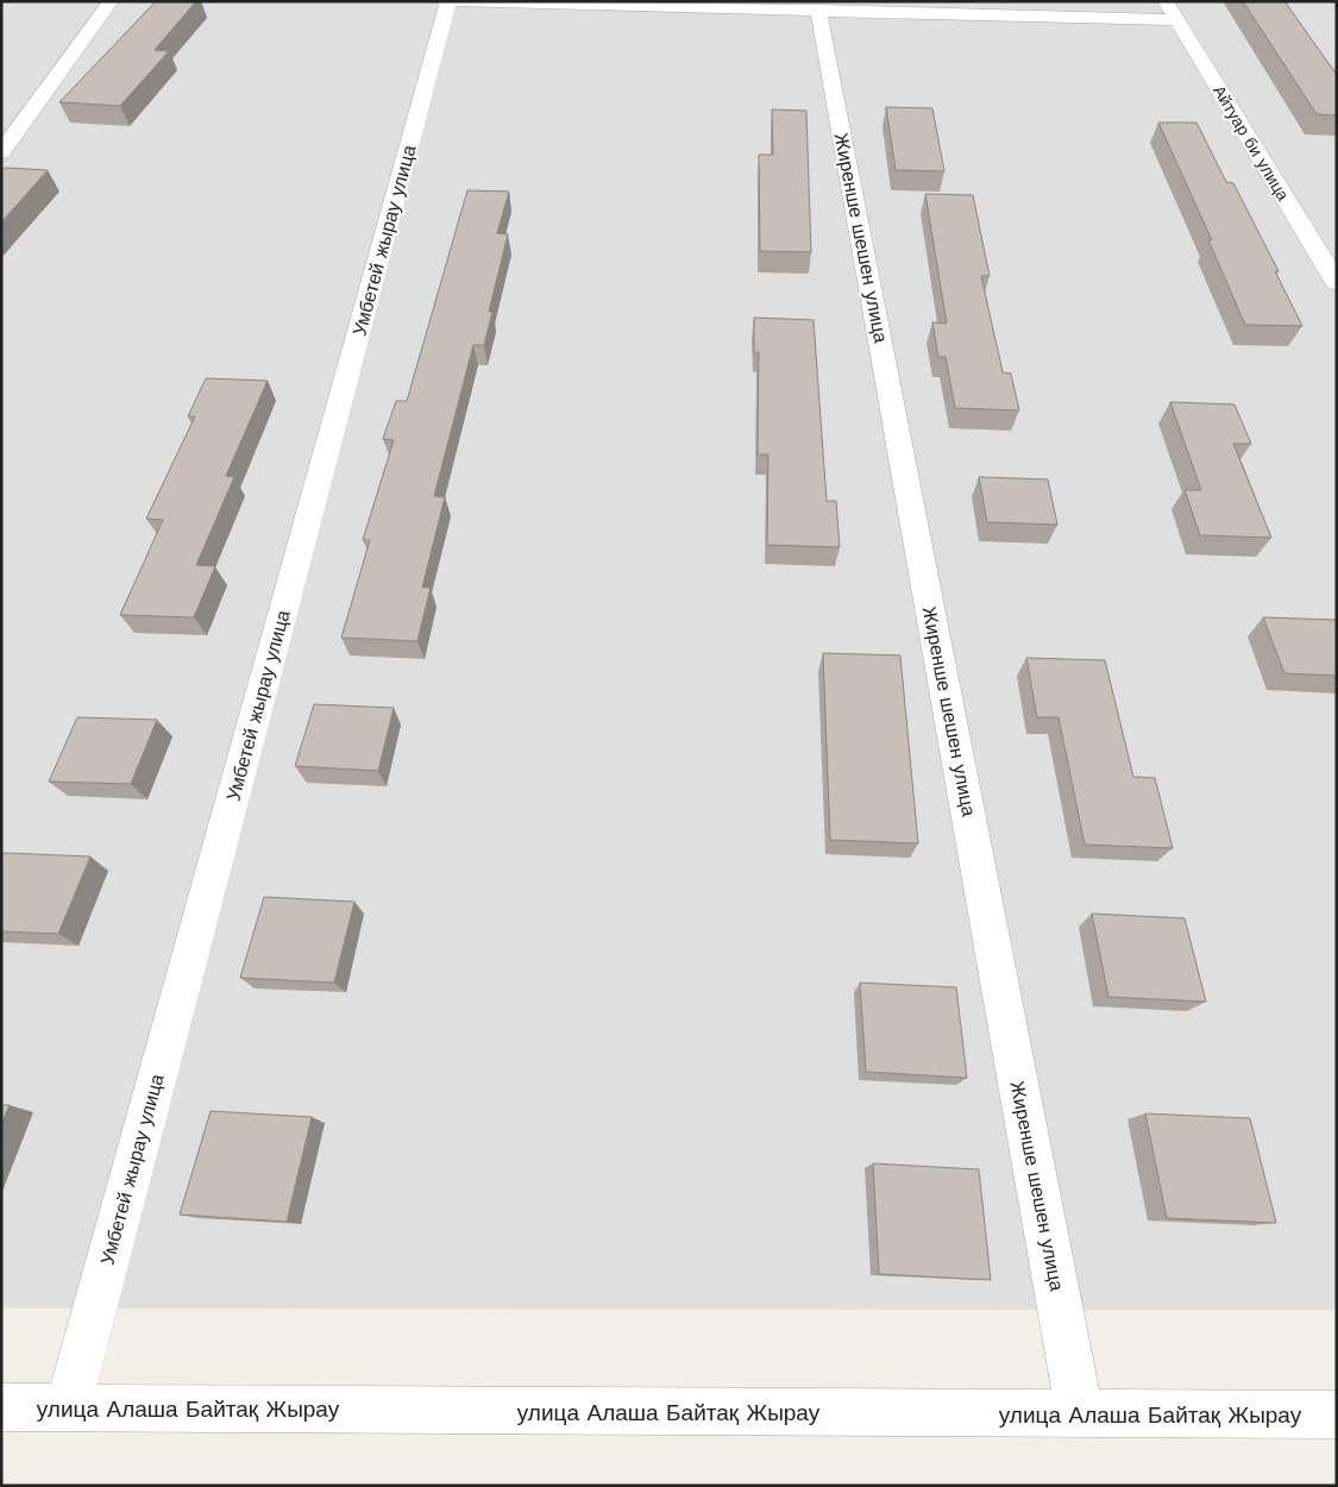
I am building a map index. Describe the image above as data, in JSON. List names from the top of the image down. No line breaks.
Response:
{"streets":{"street":["Айтуар би улица","Жиренше шешен улица","Умбетей жырау улица","улица Алаша Байтақ Жырау"]},"crossings":[["Жиренше шешен улица","улица Алаша Байтақ Жырау"],["Умбетей жырау улица","улица Алаша Байтақ Жырау"]]}
